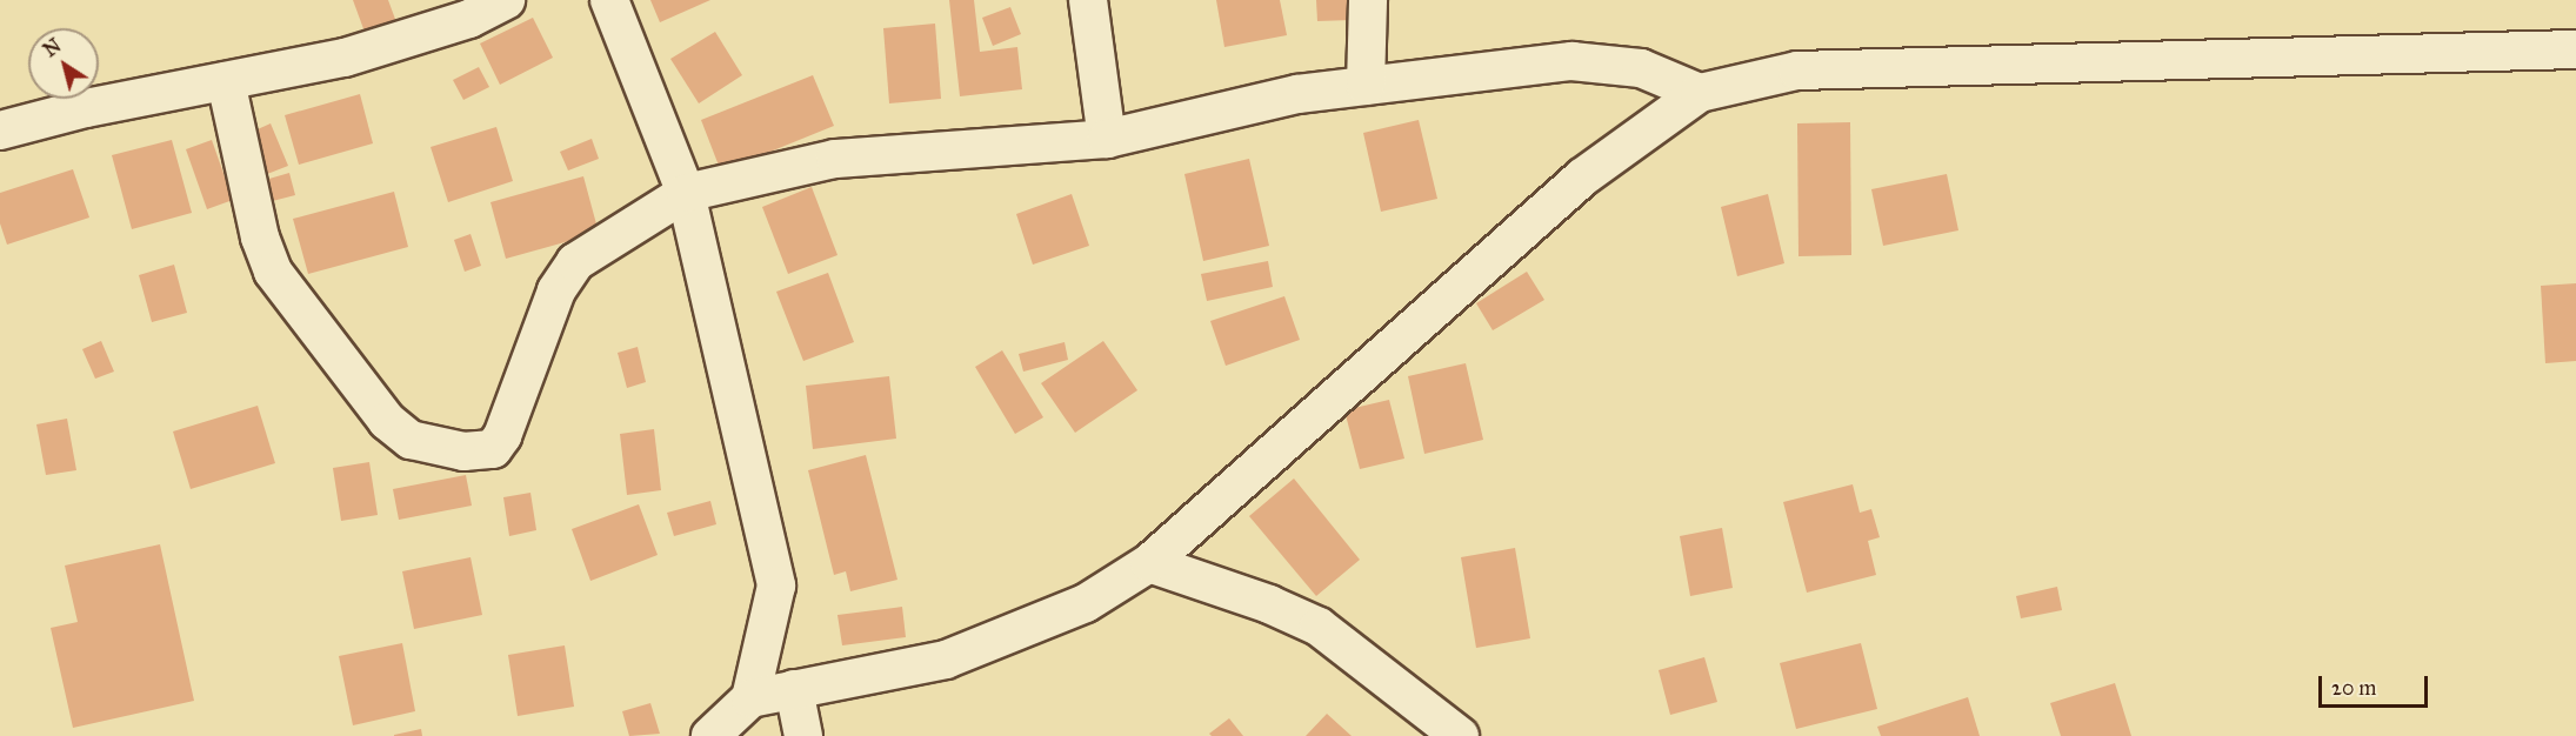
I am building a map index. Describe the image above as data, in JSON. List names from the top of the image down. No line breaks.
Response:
{"scale_bar":"20 m","north":"top left"}
